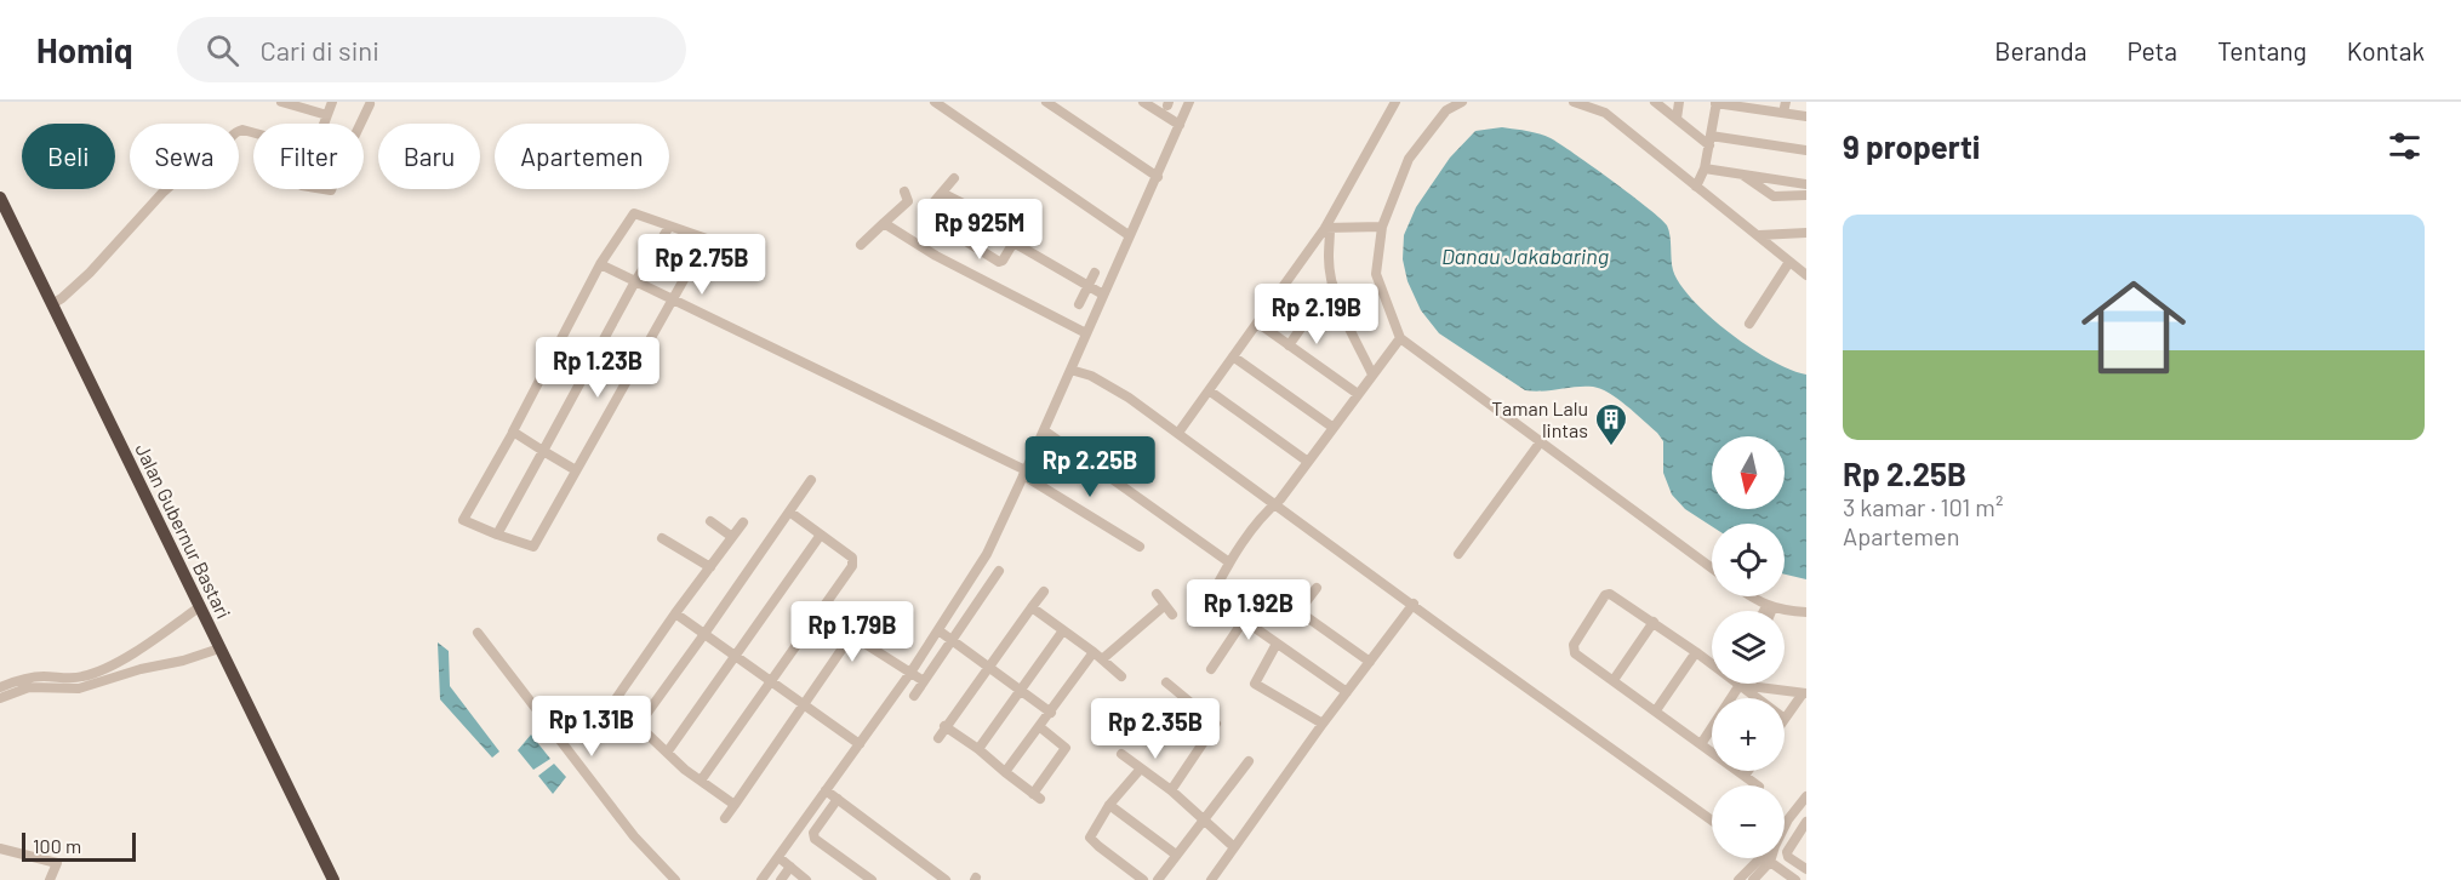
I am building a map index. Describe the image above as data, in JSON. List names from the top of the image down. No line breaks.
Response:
{"streets":{"highway":["Jalan Gubernur Bastari"]},"water":["Danau Jakabaring"],"places":{"building":["Taman Lalu lintas"]},"scale_bar":"100 m","north":"bottom","page":{"header":"Homiq","search":"Cari di sini","nav":["Beranda","Peta","Tentang","Kontak"],"heading":"9 properti","chip":["Beli","Sewa","Filter","Baru","Apartemen"],"list":[{"name":"Rp 2.25B","note":"3 kamar · 101 m² · Apartemen"}],"price":["Rp 925M","Rp 2.75B","Rp 2.19B","Rp 1.23B","Rp 2.25B","Rp 1.92B","Rp 1.79B","Rp 1.31B","Rp 2.35B"],"map_buttons":["+","−"],"scale":"100 m"}}
